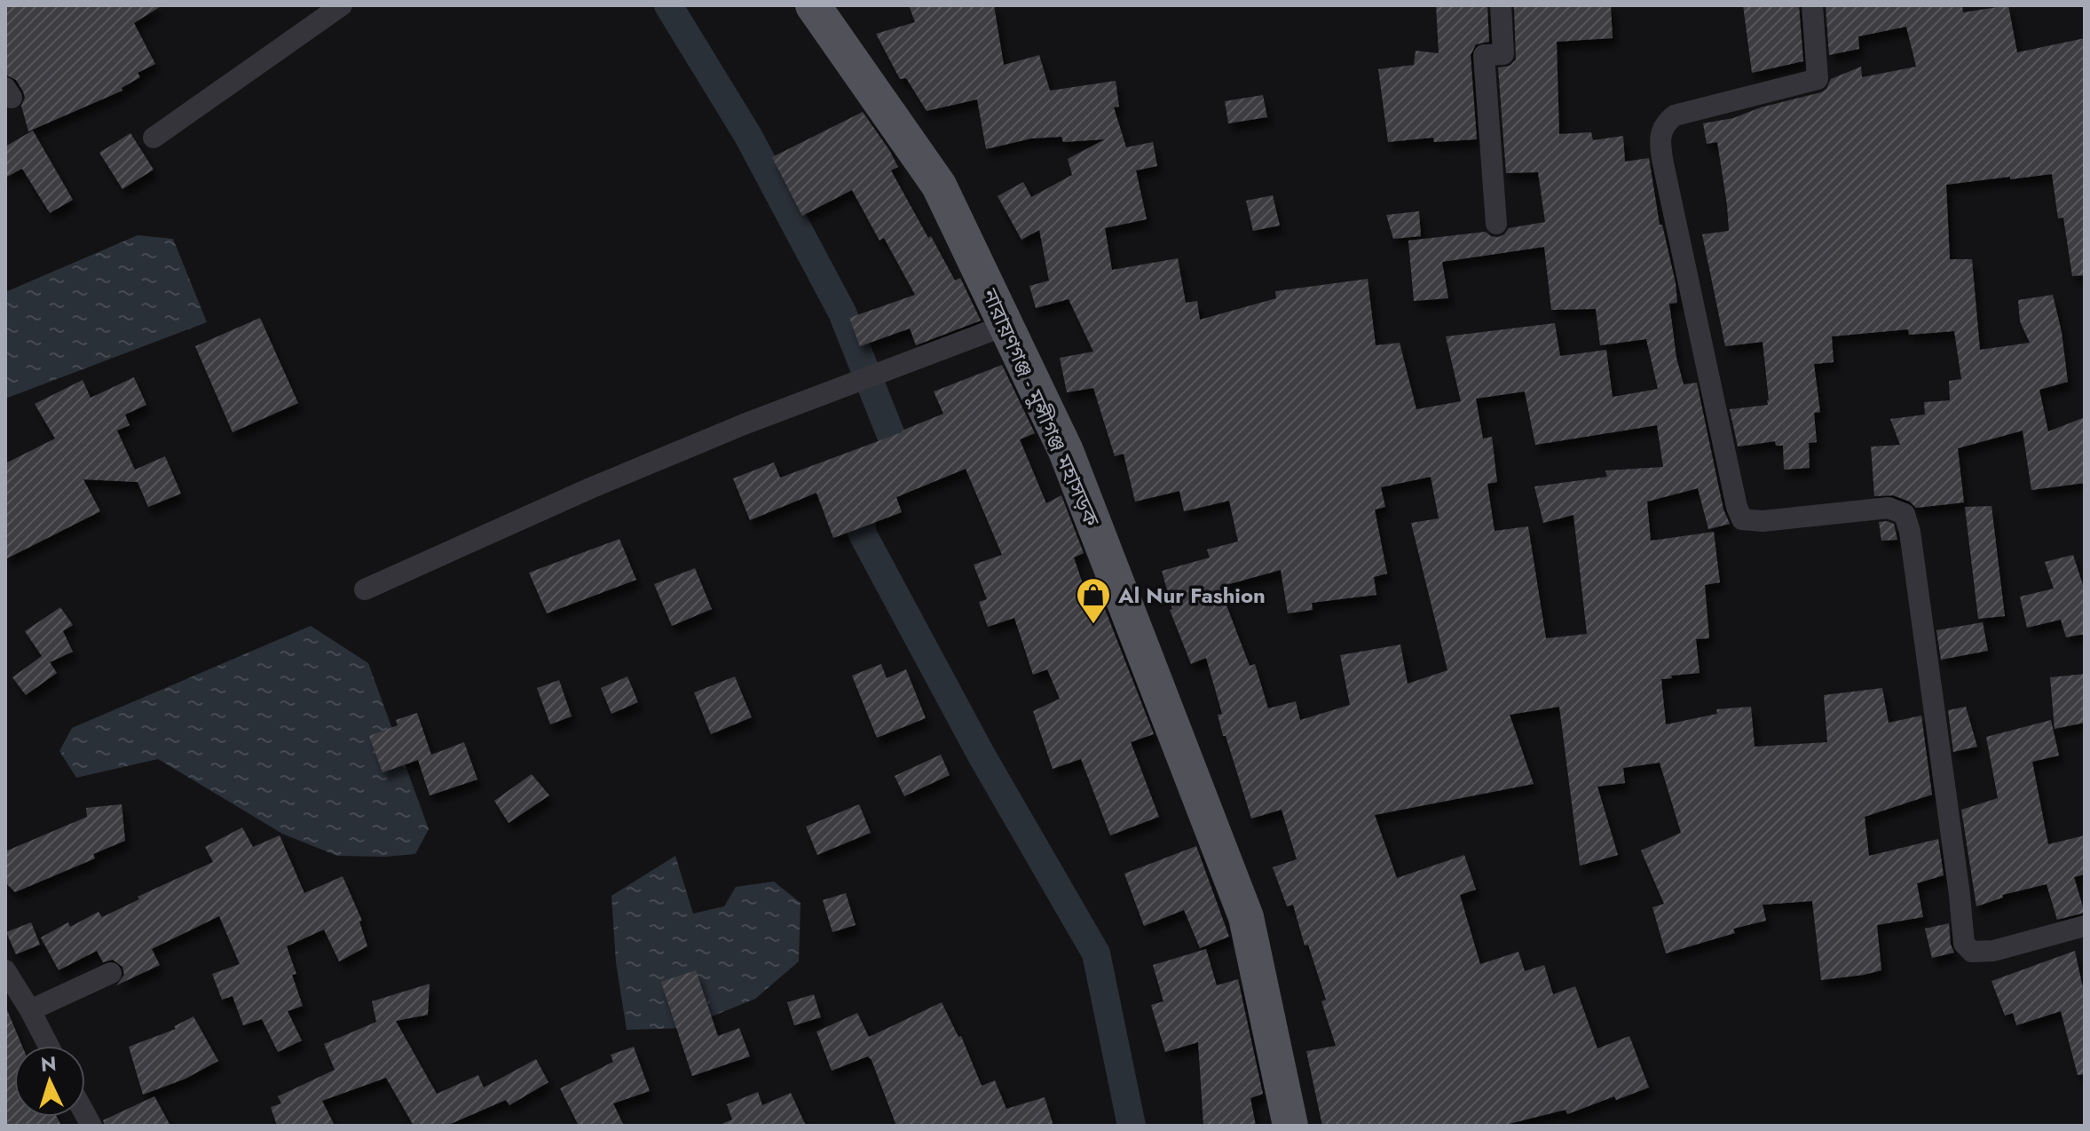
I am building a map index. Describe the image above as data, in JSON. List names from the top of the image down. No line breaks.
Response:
{"streets":{"main road":["নারায়ণগঞ্জ - মুন্সীগঞ্জ মহাসড়ক"]},"places":{"shop":["Al Nur Fashion"]},"north":"top"}
